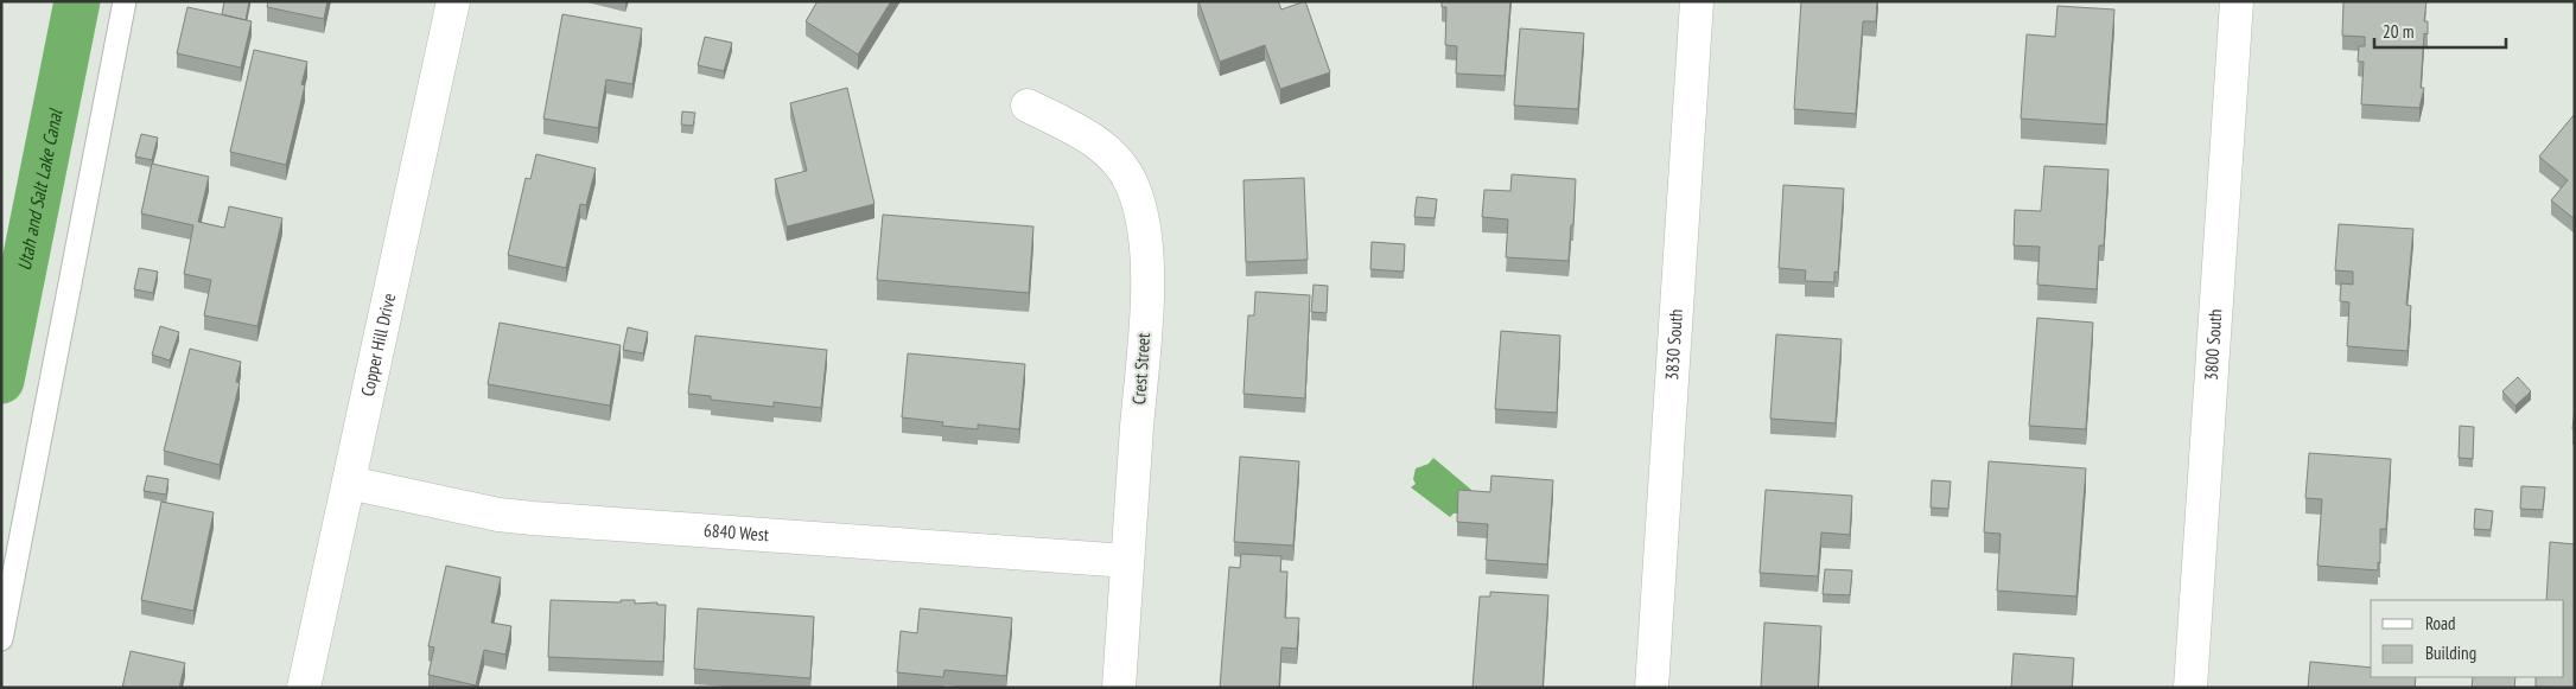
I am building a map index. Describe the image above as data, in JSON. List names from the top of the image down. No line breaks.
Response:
{"streets":{"street":["Copper Hill Drive","3830 South","3800 South","Crest Street","6840 West"]},"crossings":[["Copper Hill Drive","6840 West"],["Crest Street","6840 West"]],"water":["Utah and Salt Lake Canal"],"legend":["Road","Building"],"scale_bar":"20 m"}
